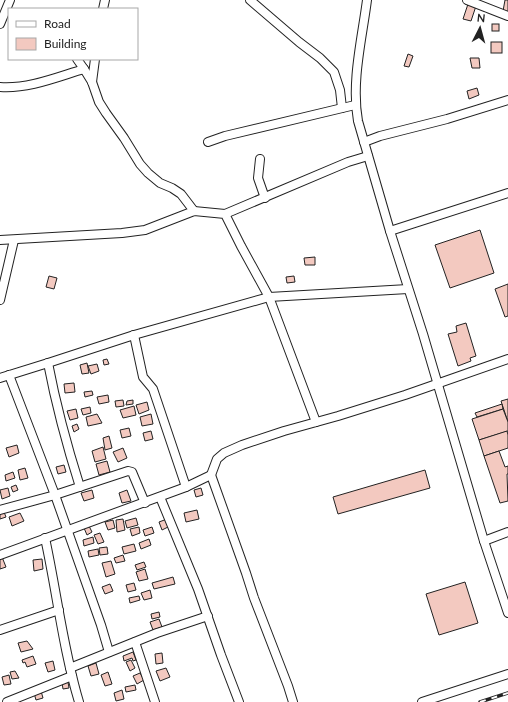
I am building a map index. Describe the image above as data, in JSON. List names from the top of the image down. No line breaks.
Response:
{"legend":["Road","Building"],"north":"top"}
